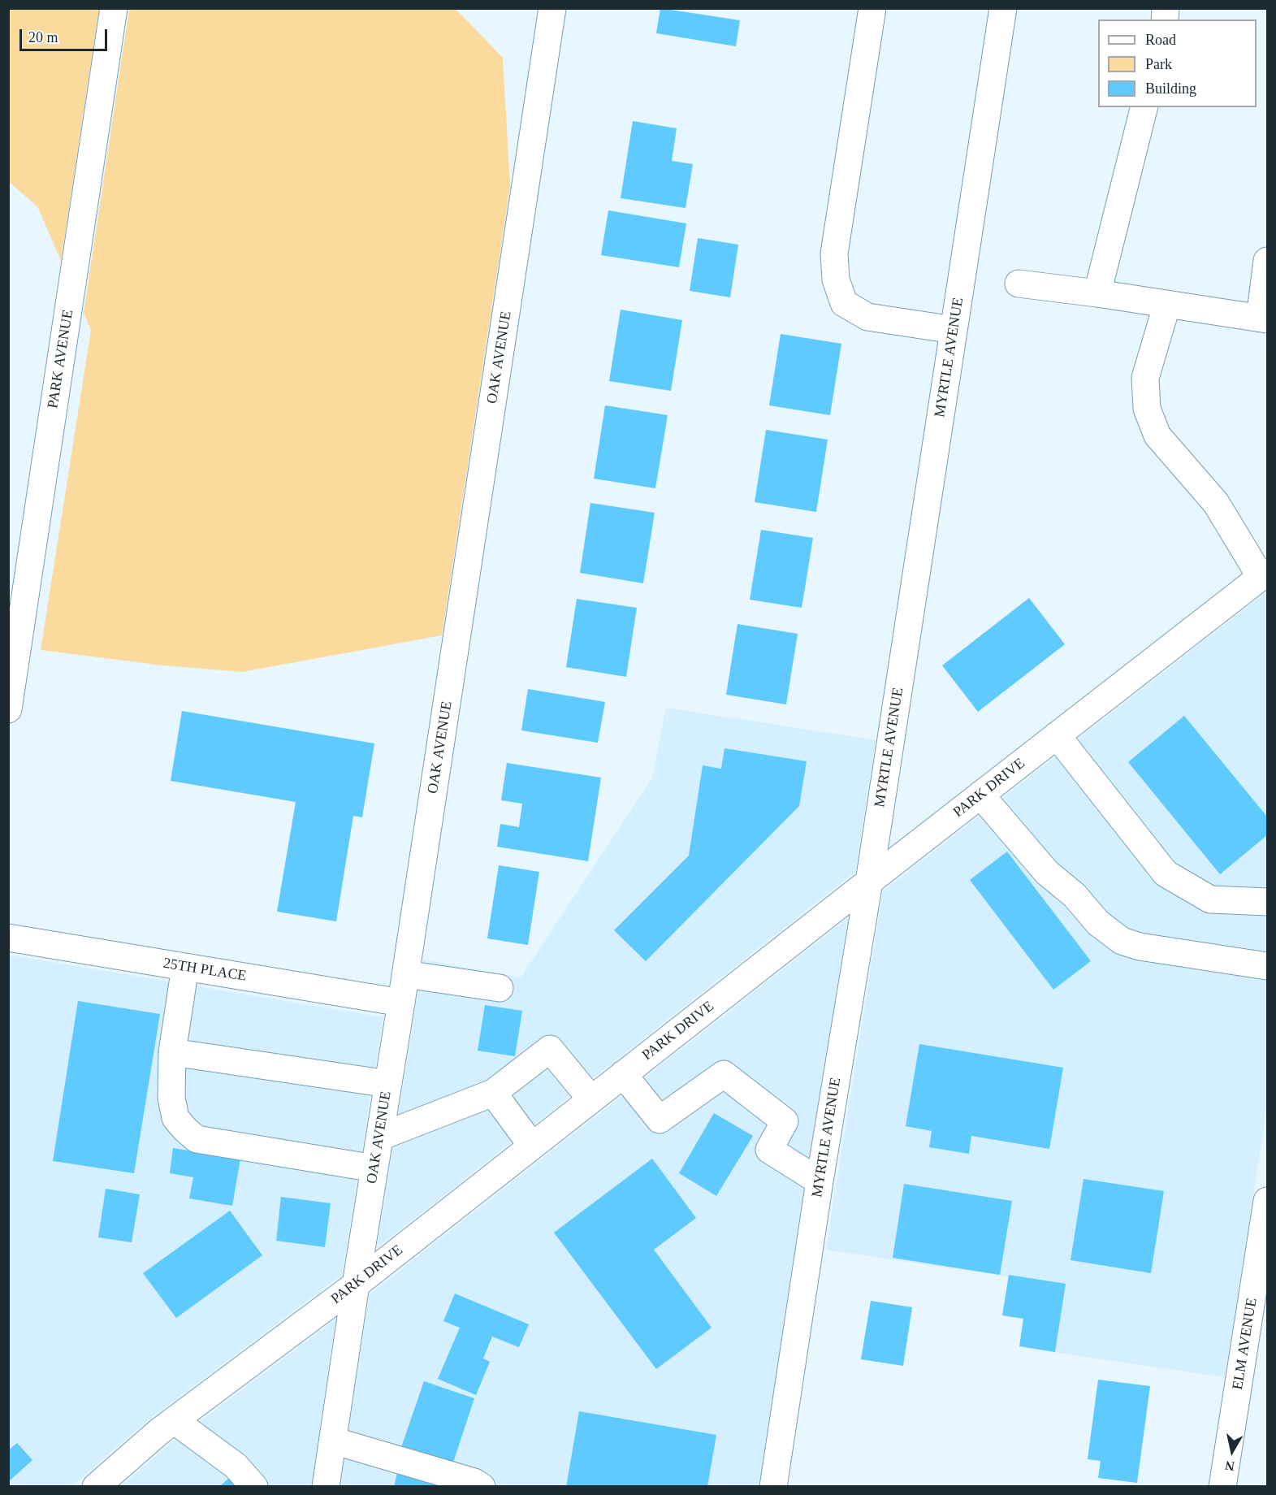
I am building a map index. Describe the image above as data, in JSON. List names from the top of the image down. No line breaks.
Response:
{"streets":{"street":["OAK AVENUE","MYRTLE AVENUE","PARK AVENUE","PARK DRIVE","25TH PLACE","ELM AVENUE"]},"crossings":[["OAK AVENUE","PARK DRIVE"],["OAK AVENUE","25TH PLACE"],["MYRTLE AVENUE","PARK DRIVE"]],"legend":["Road","Park","Building"],"scale_bar":"20 m","north":"bottom"}
